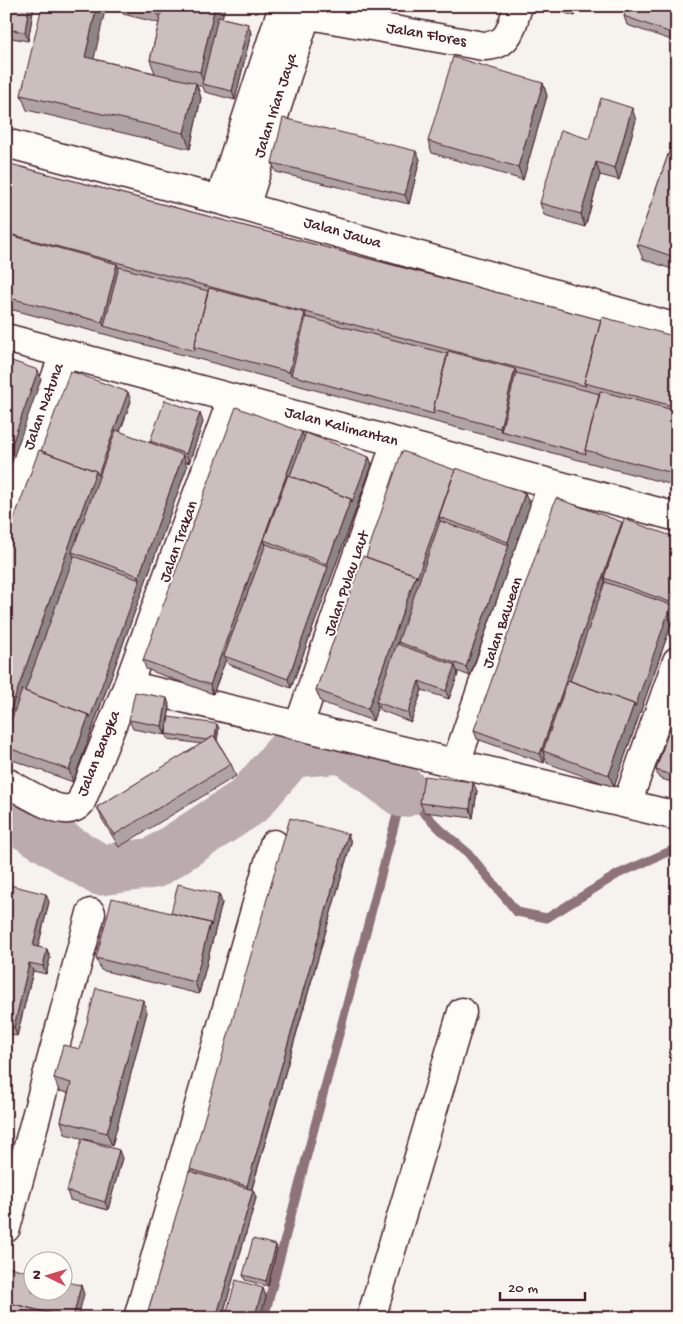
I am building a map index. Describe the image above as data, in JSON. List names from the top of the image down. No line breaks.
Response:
{"streets":{"street":["Jalan Flores","Jalan Irian Jaya","Jalan Jawa","Jalan Natuna","Jalan Kalimantan","Jalan Trakan","Jalan Pulau Laut","Jalan Bawean","Jalan Bangka"]},"crossings":[["Jalan Flores","Jalan Irian Jaya"],["Jalan Irian Jaya","Jalan Jawa"],["Jalan Natuna","Jalan Kalimantan"],["Jalan Kalimantan","Jalan Trakan"],["Jalan Kalimantan","Jalan Pulau Laut"],["Jalan Kalimantan","Jalan Bawean"],["Jalan Trakan","Jalan Bangka"]],"scale_bar":"20 m","north":"left"}
